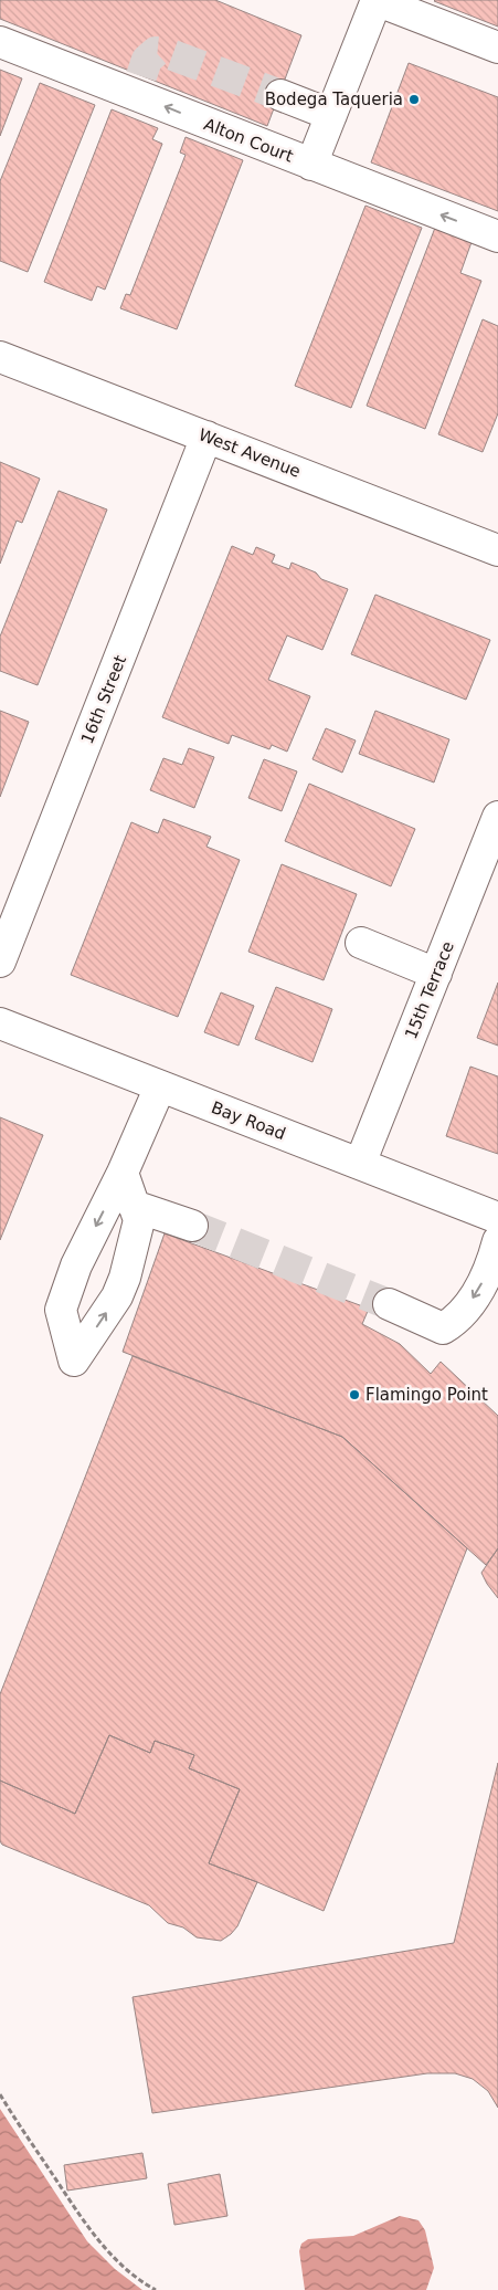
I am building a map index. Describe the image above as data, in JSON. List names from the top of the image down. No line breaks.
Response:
{"streets":{"street":["Alton Court","West Avenue","16th Street","15th Terrace","Bay Road"]},"crossings":[["West Avenue","16th Street"],["15th Terrace","Bay Road"]],"places":["Bodega Taqueria","Flamingo Point"]}
